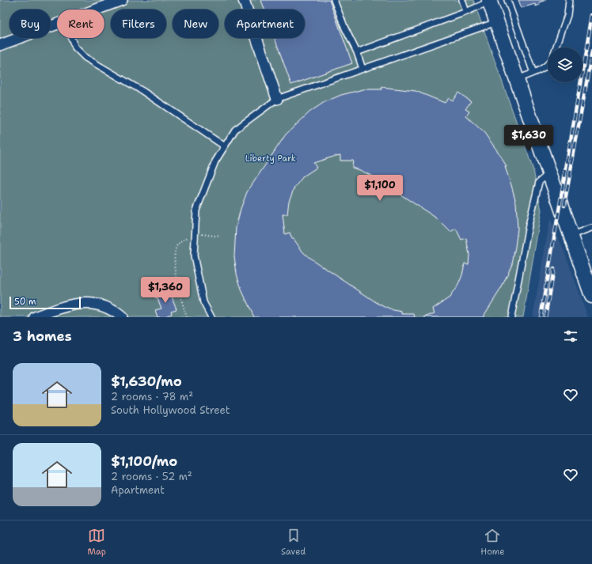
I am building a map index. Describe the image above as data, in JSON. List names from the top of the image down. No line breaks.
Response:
{"parks":["Liberty Park"],"scale_bar":"50 m","page":{"chip":["Buy","Rent","Filters","New","Apartment"],"price":["$1,630","$1,100","$1,360"],"scale":"50 m","heading":"3 homes","list":[{"name":"$1,630/mo","note":"2 rooms · 78 m² · South Hollywood Street"},{"name":"$1,100/mo","note":"2 rooms · 52 m² · Apartment"}],"tabs":["Map","Saved","Home"]}}
